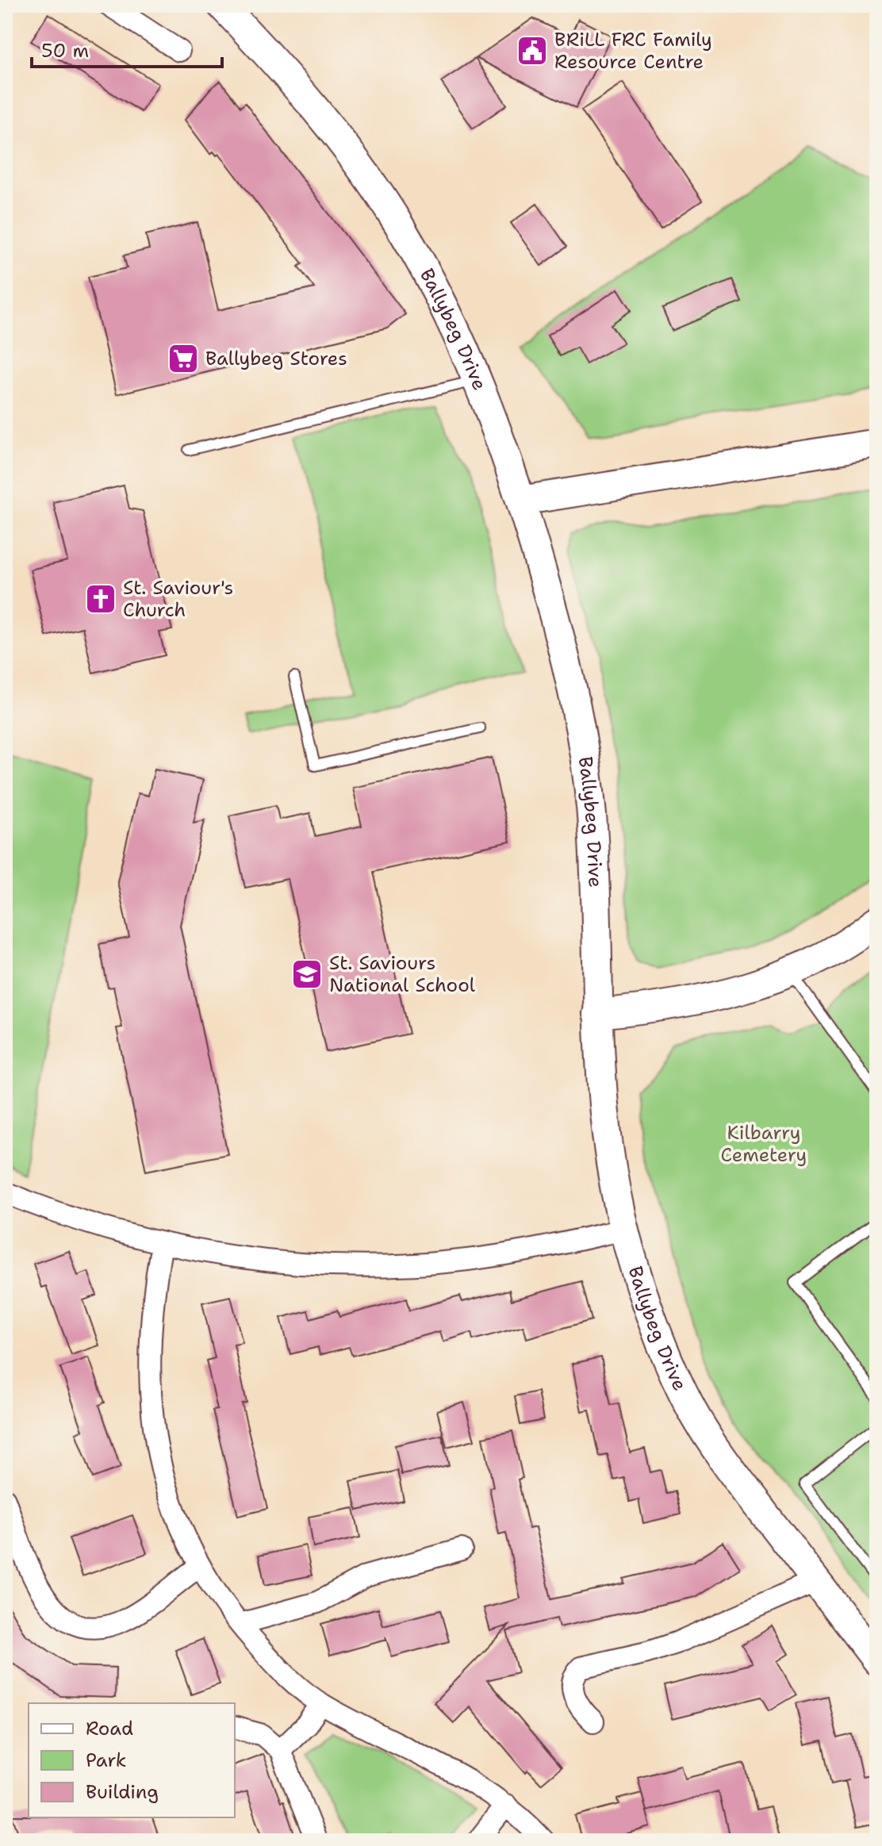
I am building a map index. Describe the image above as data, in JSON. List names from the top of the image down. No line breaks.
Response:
{"streets":{"street":["Ballybeg Drive"]},"parks":["Kilbarry Cemetery"],"places":{"public building":["BRiLL FRC Family Resource Centre"],"supermarket":["Ballybeg Stores"],"church":["St. Saviour's Church"],"school or university":["St. Saviours National School"]},"legend":["Road","Park","Building"],"scale_bar":"50 m"}
